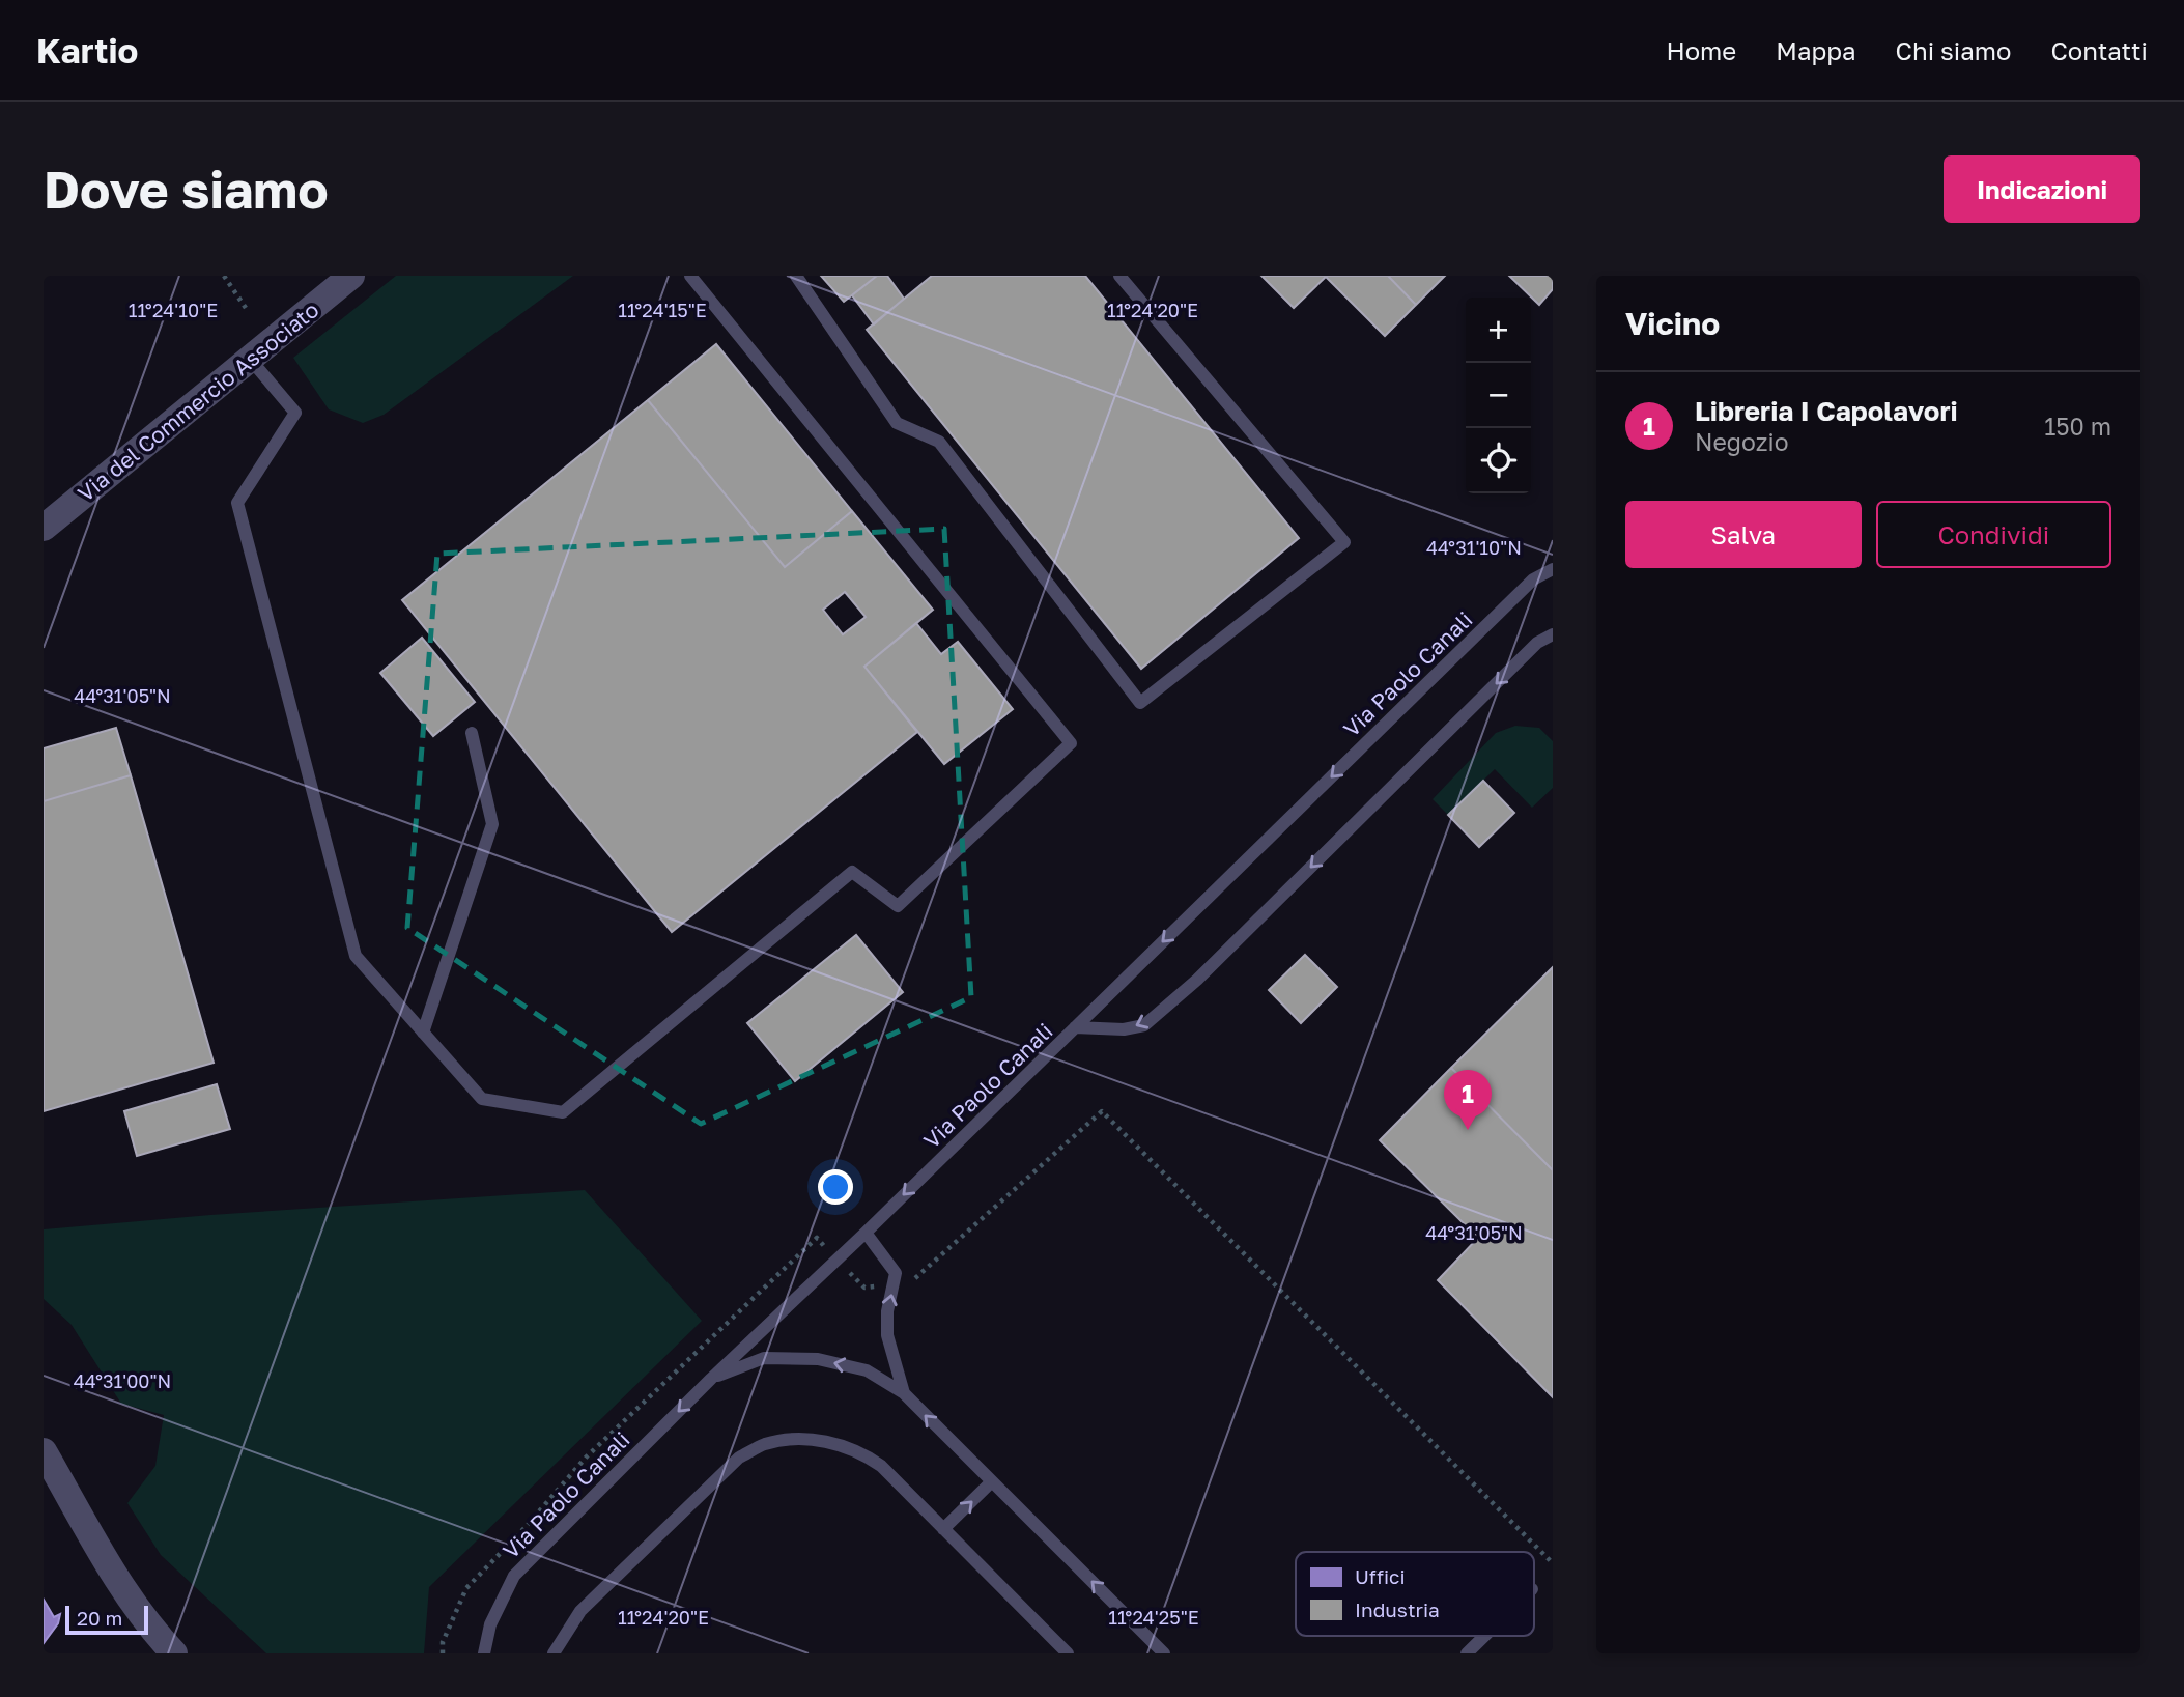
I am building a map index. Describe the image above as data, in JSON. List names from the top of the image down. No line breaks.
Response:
{"streets":{"street":["Via del Commercio Associato"],"lane":["Via Paolo Canali"]},"legend":["Uffici","Industria"],"scale_bar":"20 m","page":{"header":"Kartio","nav":["Home","Mappa","Chi siamo","Contatti"],"buttons":["Indicazioni",["Salva","Condividi"]],"title":"Dove siamo","heading":"Vicino","map_buttons":["+","−"],"list":[{"mark":"1","name":"Libreria I Capolavori","note":"Negozio","value":"150 m"}],"pins":"1","scale":"20 m"},"coordinates":["11°24'10\"E","11°24'15\"E","11°24'20\"E","44°31'10\"N","44°31'05\"N","44°31'00\"N","11°24'25\"E"]}
